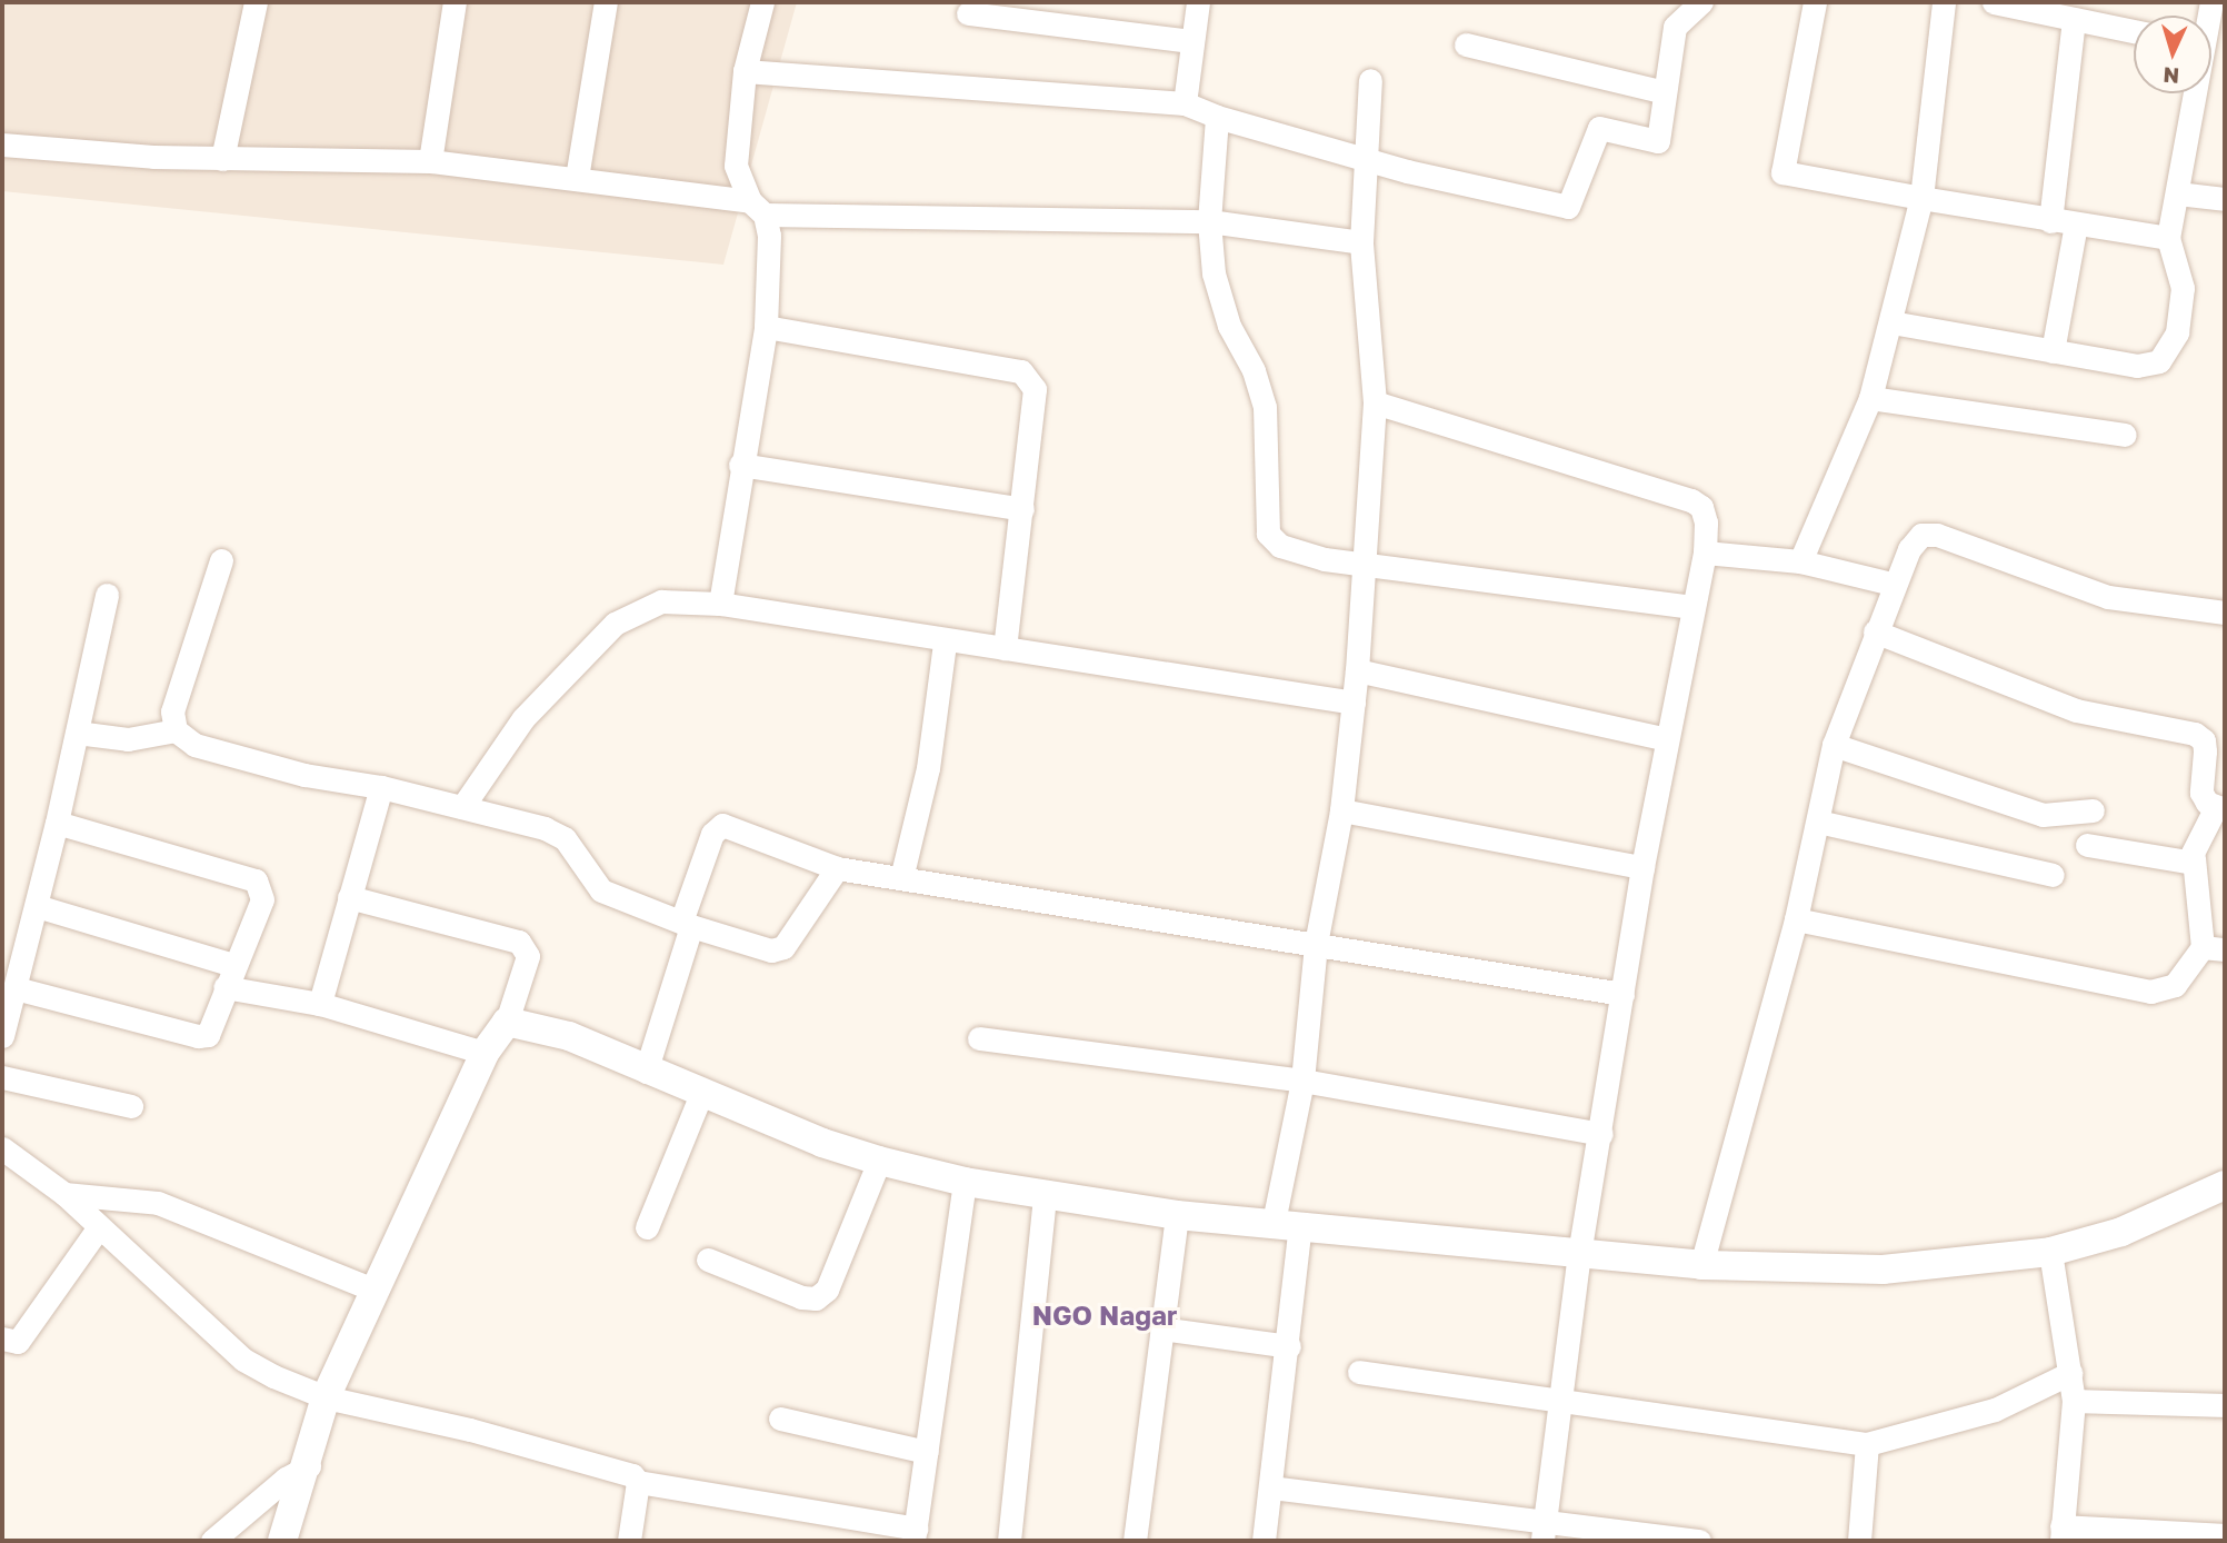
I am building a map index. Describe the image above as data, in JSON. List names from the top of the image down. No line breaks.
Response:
{"districts":["NGO Nagar"],"north":"bottom"}
